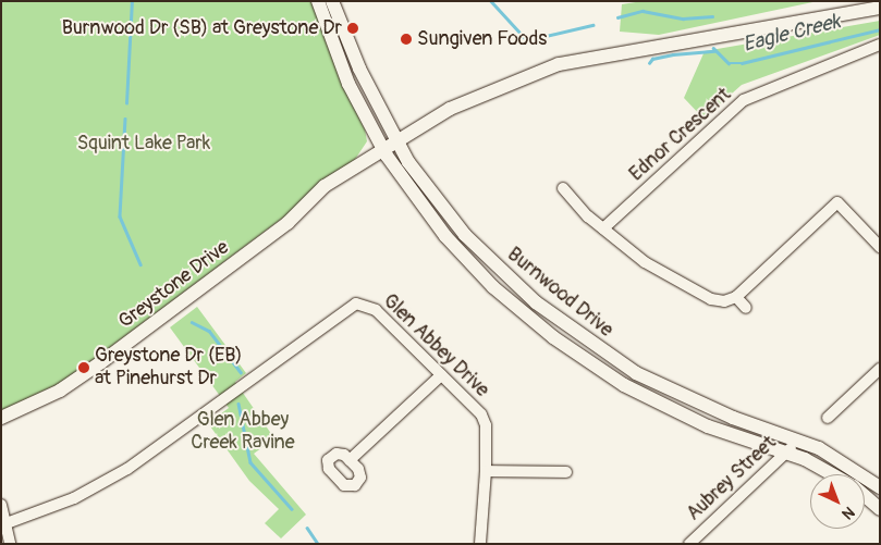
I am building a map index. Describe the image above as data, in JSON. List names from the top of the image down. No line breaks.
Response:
{"streets":{"street":["Ednor Crescent","Greystone Drive","Burnwood Drive","Glen Abbey Drive","Aubrey Street"]},"crossings":[["Greystone Drive","Burnwood Drive"],["Burnwood Drive","Aubrey Street"]],"water":["Eagle Creek"],"parks":["Squint Lake Park","Glen Abbey Creek Ravine"],"places":["Burnwood Dr (SB) at Greystone Dr","Sungiven Foods","Greystone Dr (EB) at Pinehurst Dr"],"north":"bottom right"}
